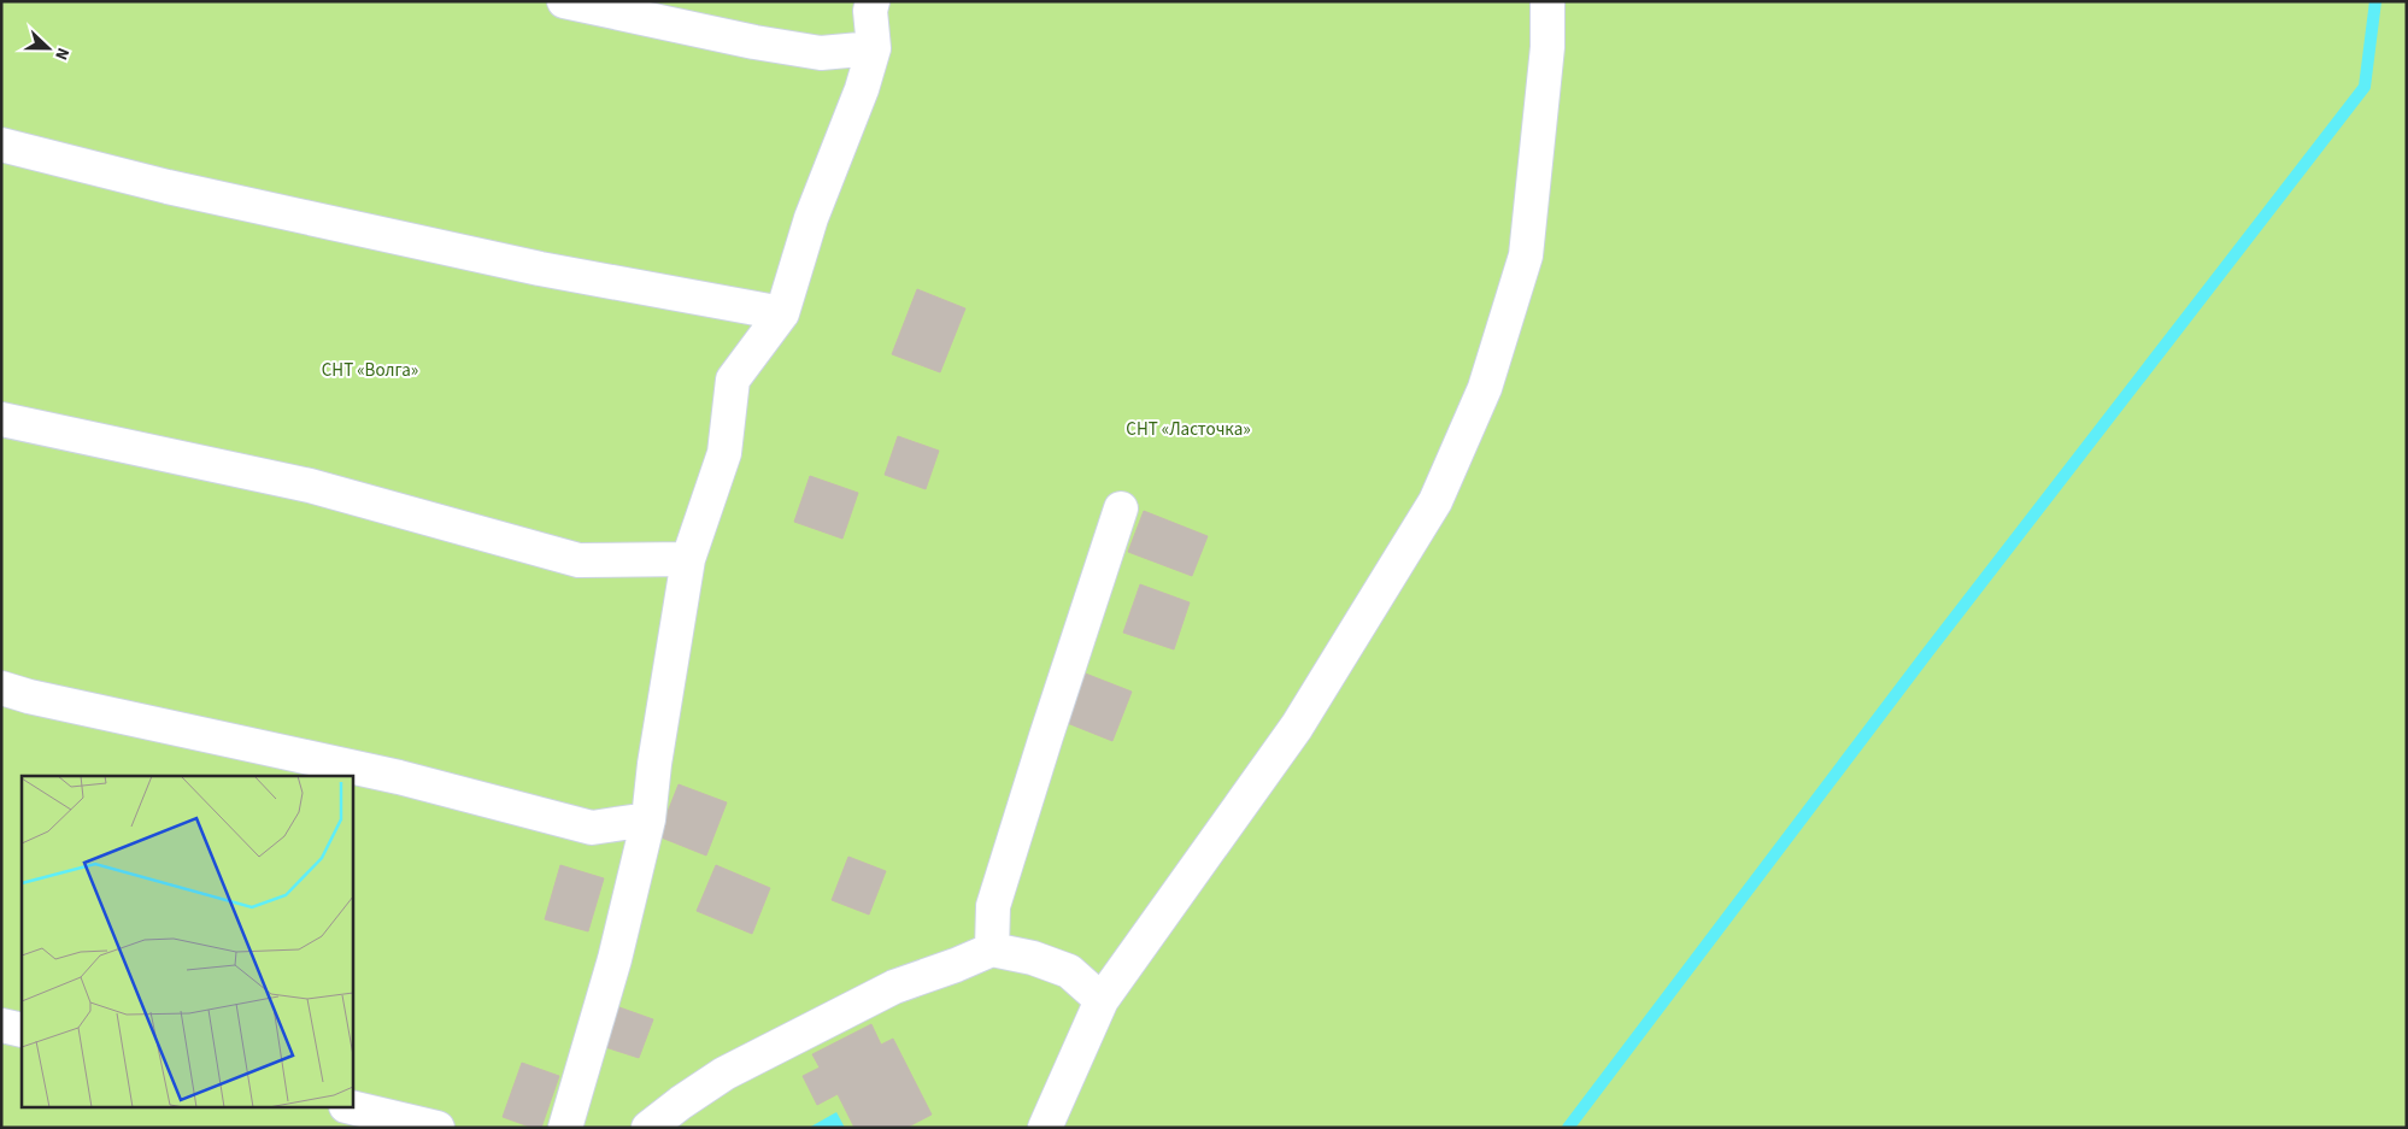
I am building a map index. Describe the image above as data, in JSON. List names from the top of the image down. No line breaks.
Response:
{"parks":["СНТ «Волга»","СНТ «Ласточка»"],"north":"right"}
